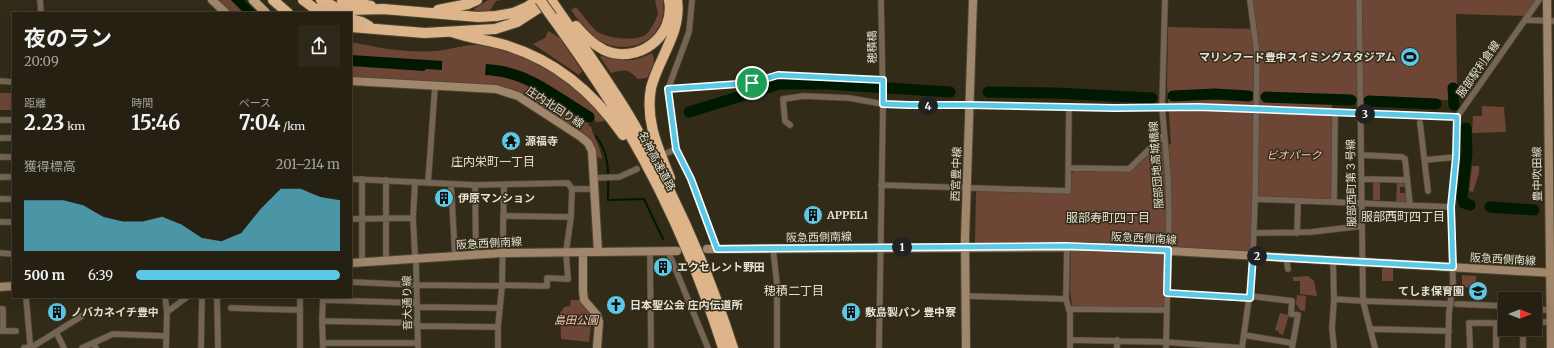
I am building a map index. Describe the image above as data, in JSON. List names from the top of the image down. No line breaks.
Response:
{"streets":{"highway":["名神高速道路"],"street":["穂積橋","服部駅利倉線","庄内北回り線","服部団地高城橋線","西宮豊中線","豊中吹田線","服部西町第３号線","阪急西側南線","音大通り線"]},"crossings":[["穂積橋","阪急西側南線"],["庄内北回り線","阪急西側南線"],["服部団地高城橋線","阪急西側南線"],["西宮豊中線","阪急西側南線"],["豊中吹田線","阪急西側南線"],["服部西町第３号線","阪急西側南線"],["阪急西側南線","音大通り線"]],"districts":["庄内栄町一丁目","服部西町四丁目","服部寿町四丁目","穂積二丁目"],"parks":["ビオパーク","島田公園"],"places":{"sports":["マリンフード豊中スイミングスタジアム"],"temple":["源福寺"],"building":["伊原マンション","APPEL1","エクセレント野田","ノバカネイチ豊中","敷島製パン 豊中寮"],"school or university":["てしま保育園"],"church":["日本聖公会 庄内伝道所"]},"north":"right","page":{"heading":["夜のラン","20:09"],"stats":[["距離","2.23 km"],["時間","15:46"],["ペース","7:04 /km"]],"pins":["4","3","1","2"],"chart":["獲得標高","201–214 m"],"list":[{"name":"500 m","note":"6:39"}]}}
